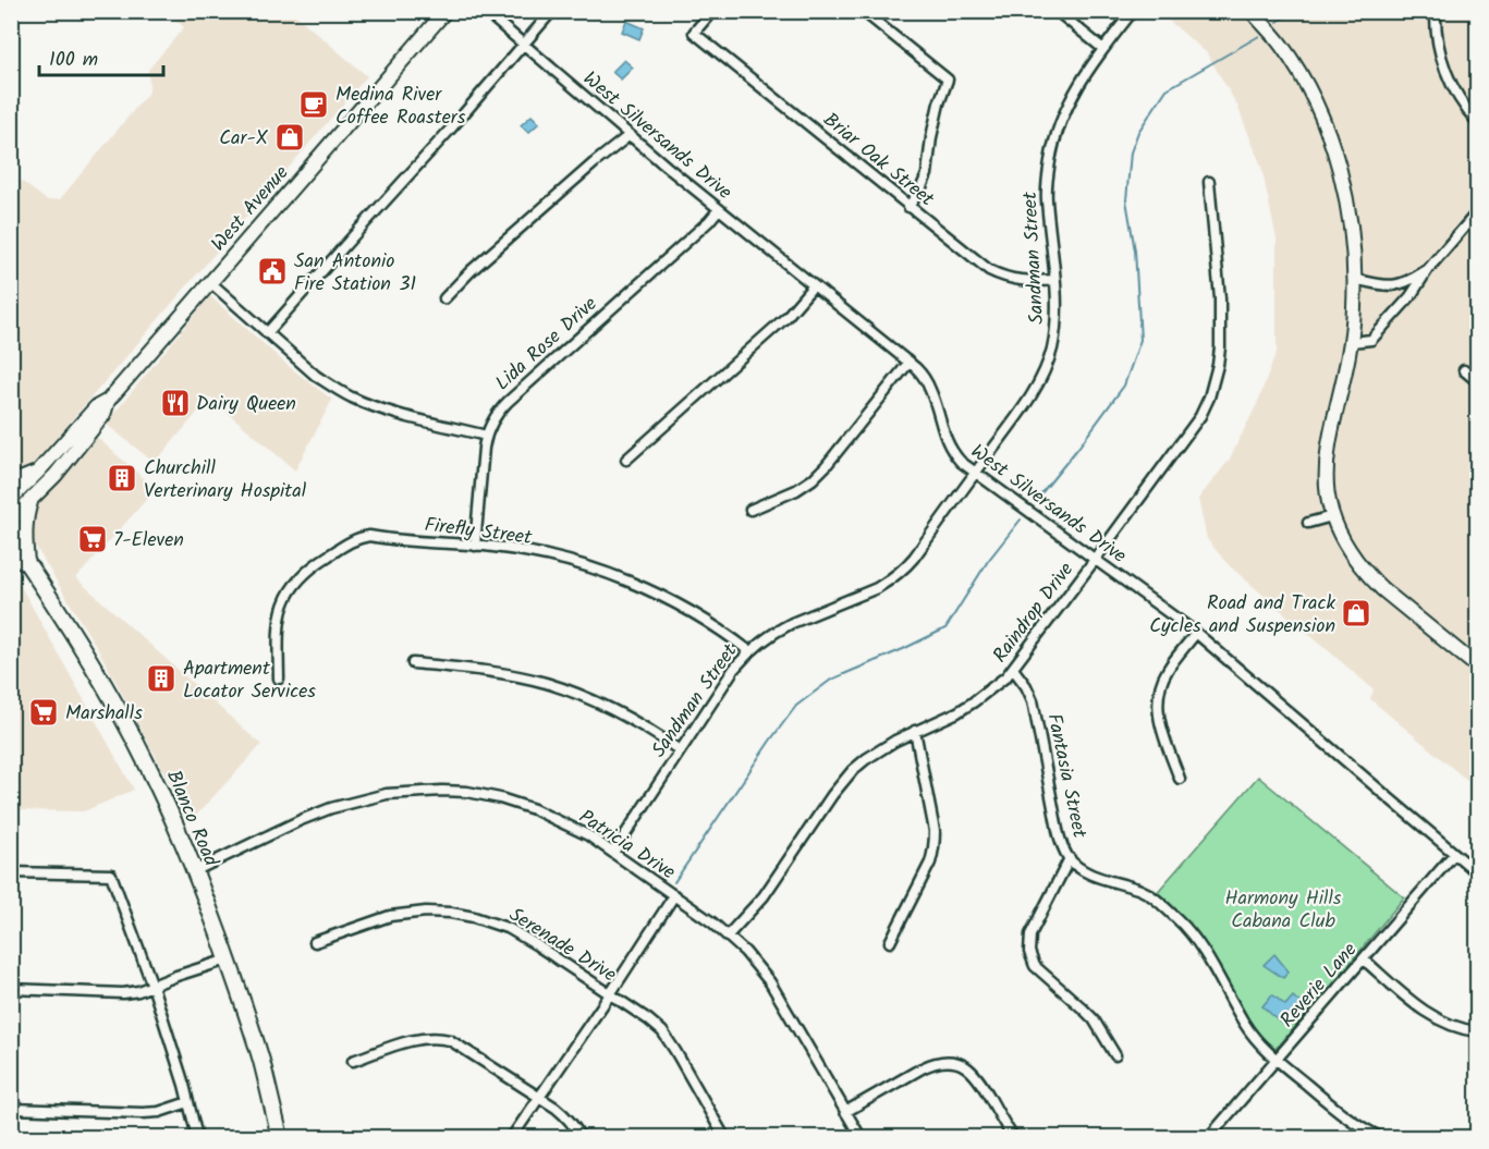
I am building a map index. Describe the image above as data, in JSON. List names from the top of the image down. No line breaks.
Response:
{"streets":{"main road":["West Avenue","Blanco Road"],"street":["West Silversands Drive","Briar Oak Street","Sandman Street","Lida Rose Drive","Firefly Street","Raindrop Drive","Fantasia Street","Patricia Drive","Serenade Drive","Reverie Lane"]},"crossings":[["West Silversands Drive","Sandman Street"],["West Silversands Drive","Lida Rose Drive"],["West Silversands Drive","Raindrop Drive"],["West Silversands Drive","Reverie Lane"],["Briar Oak Street","Sandman Street"],["Sandman Street","Firefly Street"],["Sandman Street","Patricia Drive"],["Lida Rose Drive","Firefly Street"],["Raindrop Drive","Fantasia Street"],["Raindrop Drive","Patricia Drive"],["Fantasia Street","Reverie Lane"],["Blanco Road","Patricia Drive"]],"parks":["Harmony Hills Cabana Club"],"places":{"cafe":["Medina River Coffee Roasters"],"shop":["Car-X","Road and Track Cycles and Suspension"],"public building":["San Antonio Fire Station 31"],"restaurant":["Dairy Queen"],"building":["Churchill Verterinary Hospital","Apartment Locator Services"],"supermarket":["7-Eleven","Marshalls"]},"scale_bar":"100 m"}
